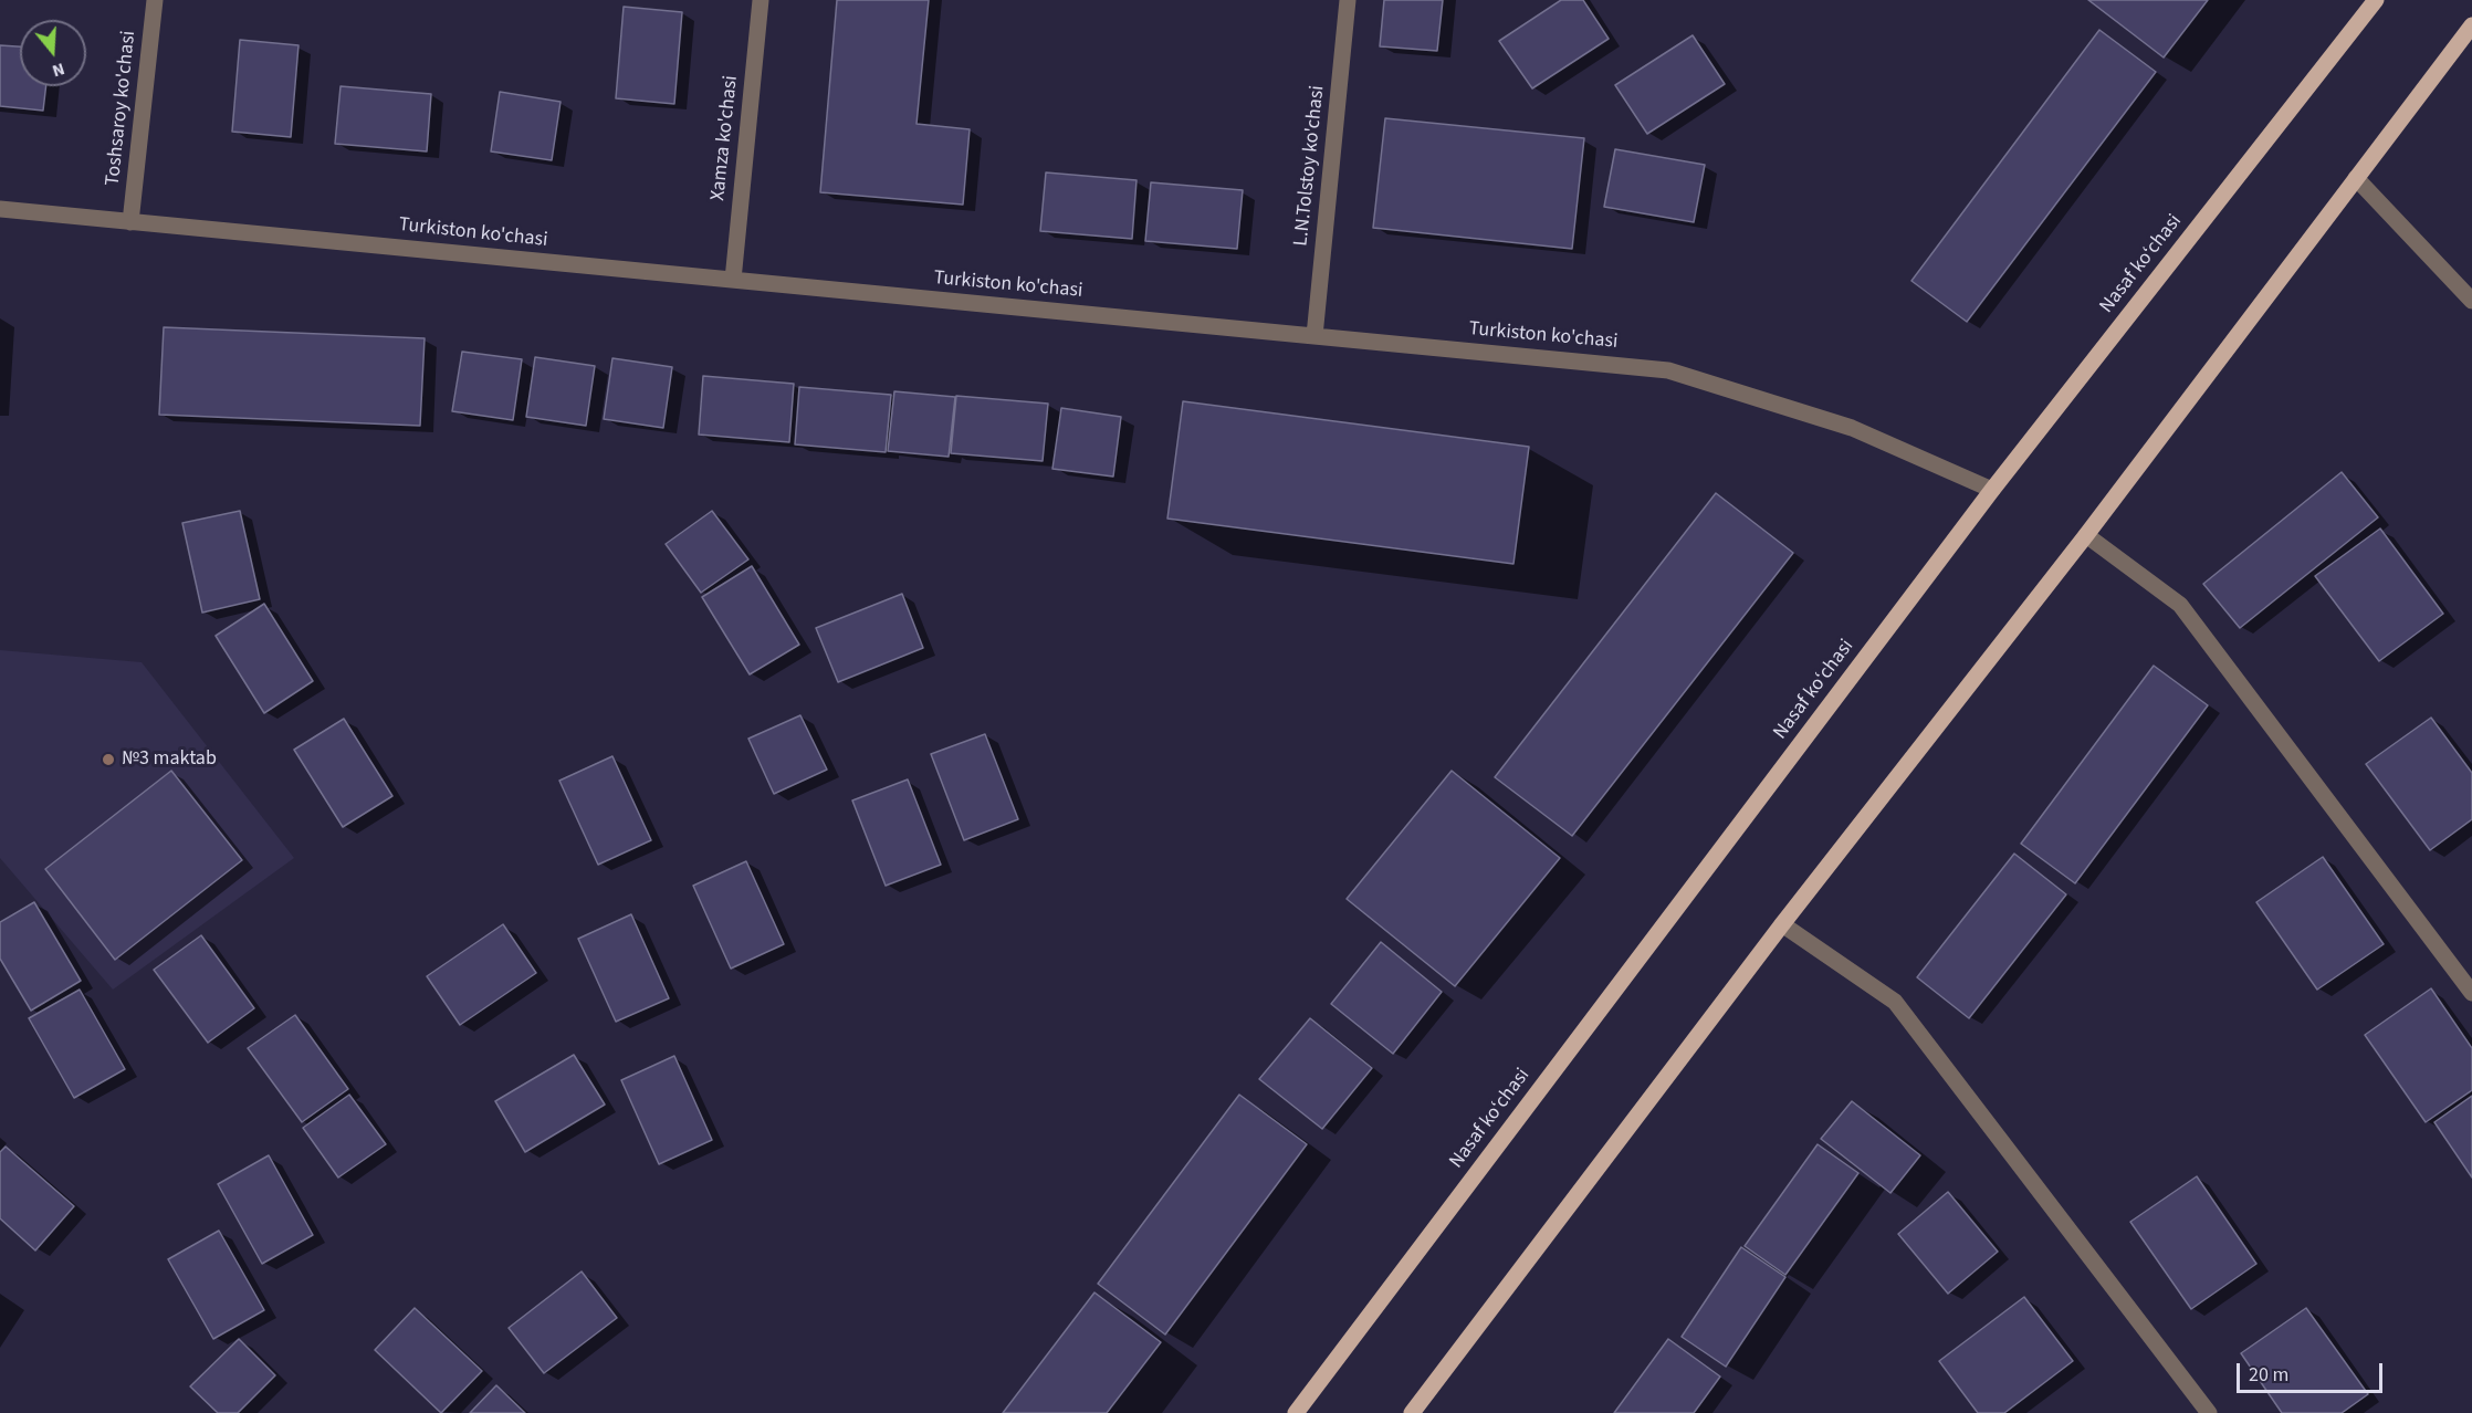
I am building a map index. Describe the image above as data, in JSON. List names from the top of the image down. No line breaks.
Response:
{"streets":{"main road":["Nasaf ko‘chasi"],"street":["Toshsaroy ko'chasi","Xamza ko'chasi","L.N.Tolstoy ko'chasi","Turkiston ko'chasi"]},"crossings":[["Toshsaroy ko'chasi","Turkiston ko'chasi"],["Xamza ko'chasi","Turkiston ko'chasi"],["L.N.Tolstoy ko'chasi","Turkiston ko'chasi"],["Turkiston ko'chasi","Nasaf ko‘chasi"]],"places":["№3 maktab"],"scale_bar":"20 m","north":"bottom"}
